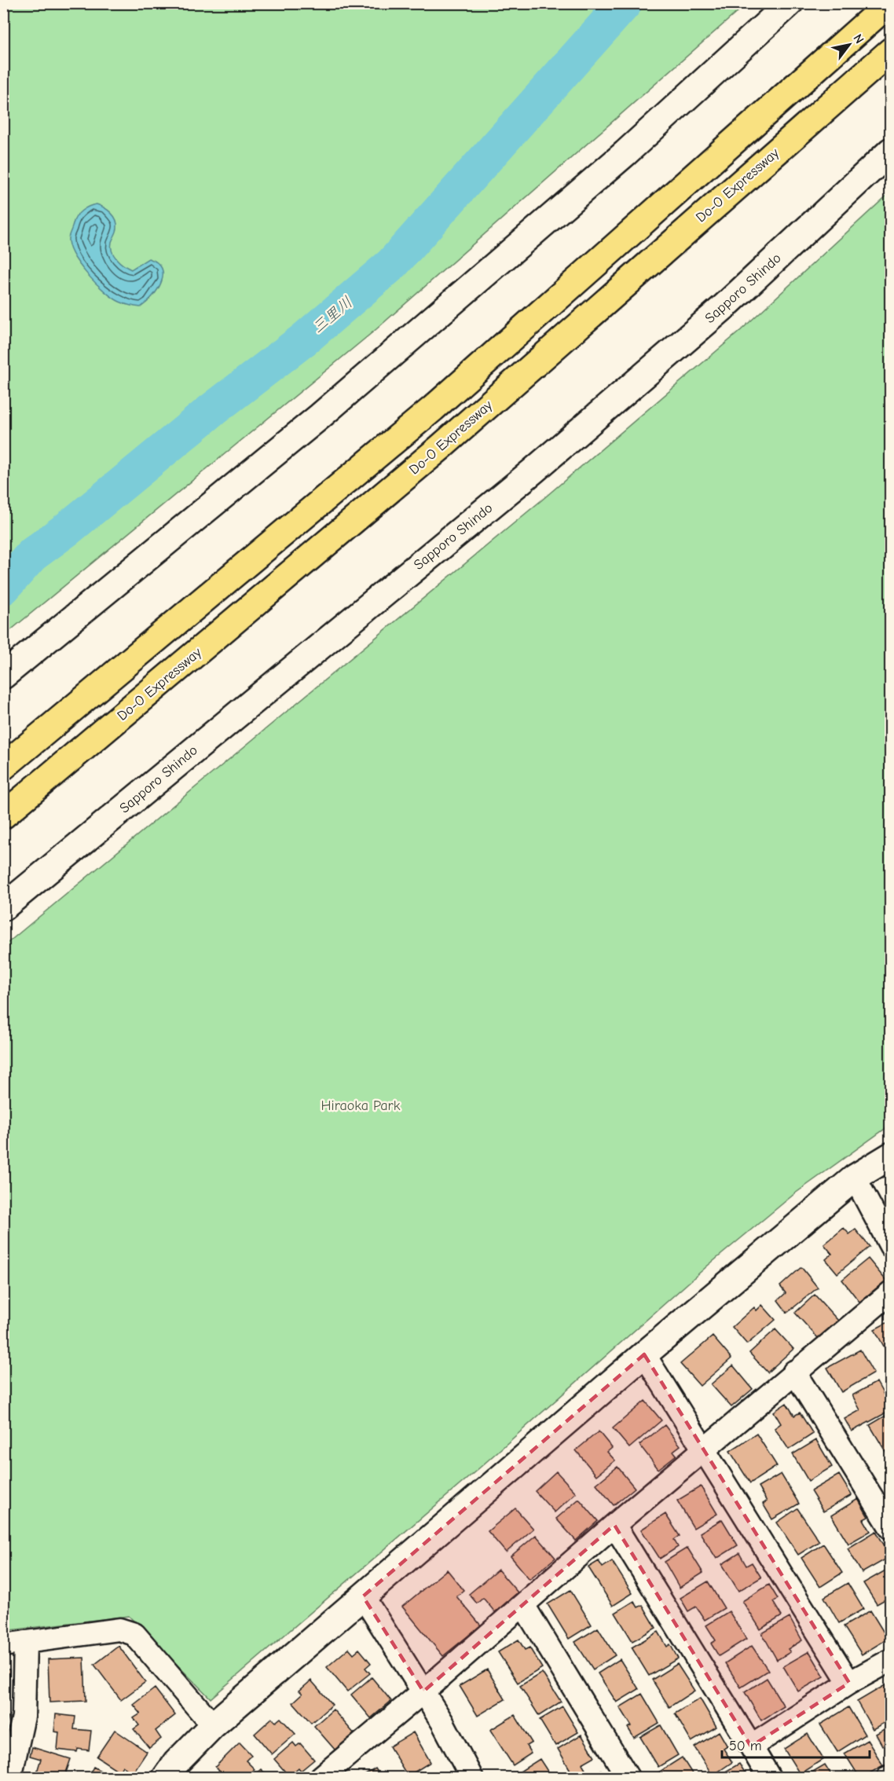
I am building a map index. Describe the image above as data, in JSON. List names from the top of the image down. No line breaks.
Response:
{"streets":{"highway":["Do-O Expressway"],"street":["Sapporo Shindo"]},"water":["三里川"],"parks":["Hiraoka Park"],"scale_bar":"50 m","north":"top right"}
